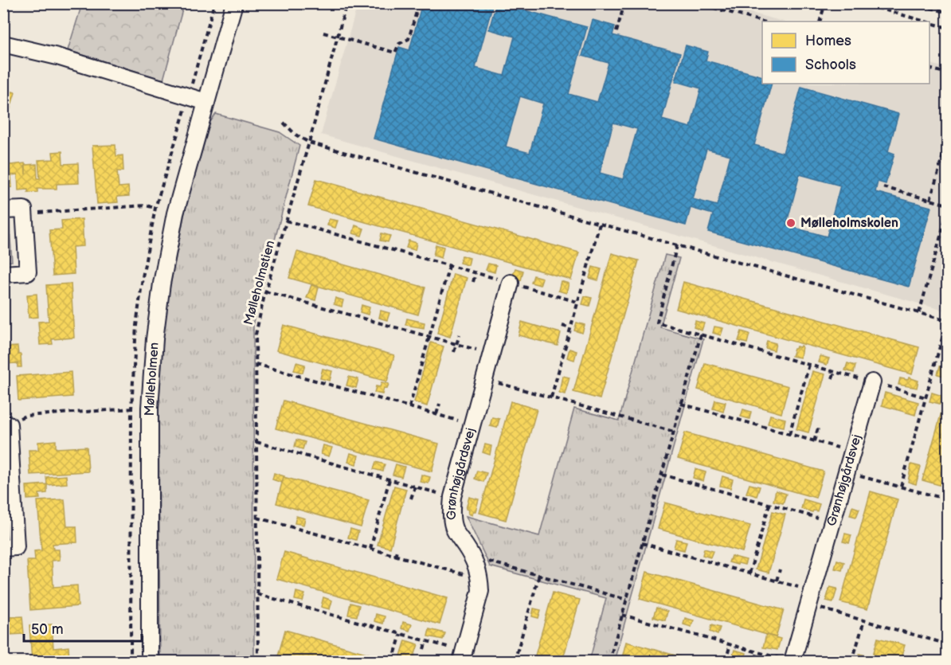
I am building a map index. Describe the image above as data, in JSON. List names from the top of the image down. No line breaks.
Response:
{"streets":{"street":["Mølleholmen","Grønhøjgårdsvej"],"path":["Mølleholmstien"]},"places":["Mølleholmskolen"],"legend":["Homes","Schools"],"scale_bar":"50 m"}
